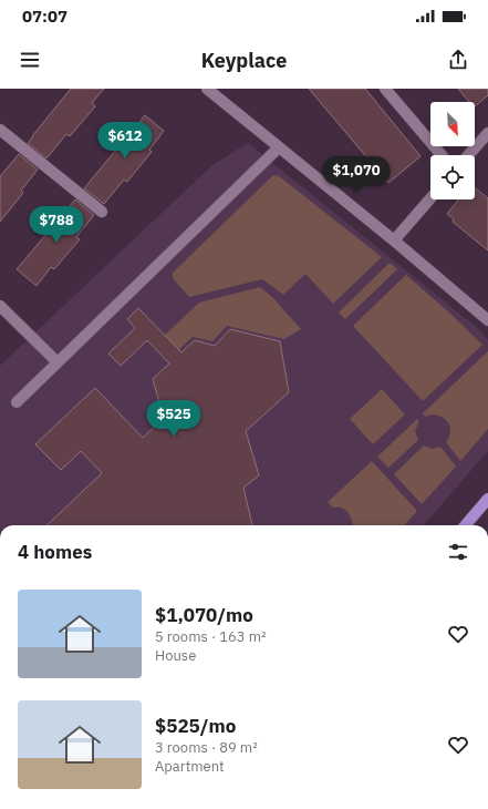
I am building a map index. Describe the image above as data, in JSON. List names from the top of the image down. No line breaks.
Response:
{"north":"bottom right","page":{"status":"07:07","header":"Keyplace","price":["$612","$1,070","$788","$525"],"heading":"4 homes","list":[{"name":"$1,070/mo","note":"5 rooms · 163 m² · House"},{"name":"$525/mo","note":"3 rooms · 89 m² · Apartment"}]}}
